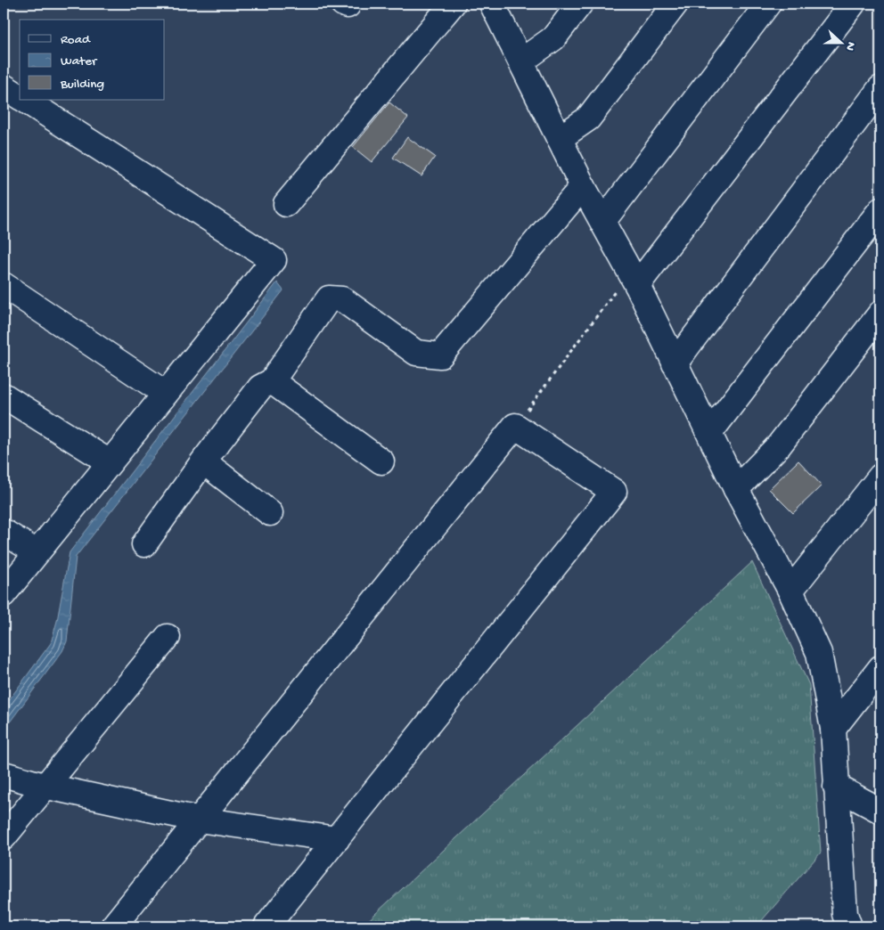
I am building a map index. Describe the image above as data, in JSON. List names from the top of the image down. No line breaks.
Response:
{"legend":["Road","Water","Building"],"north":"right"}
